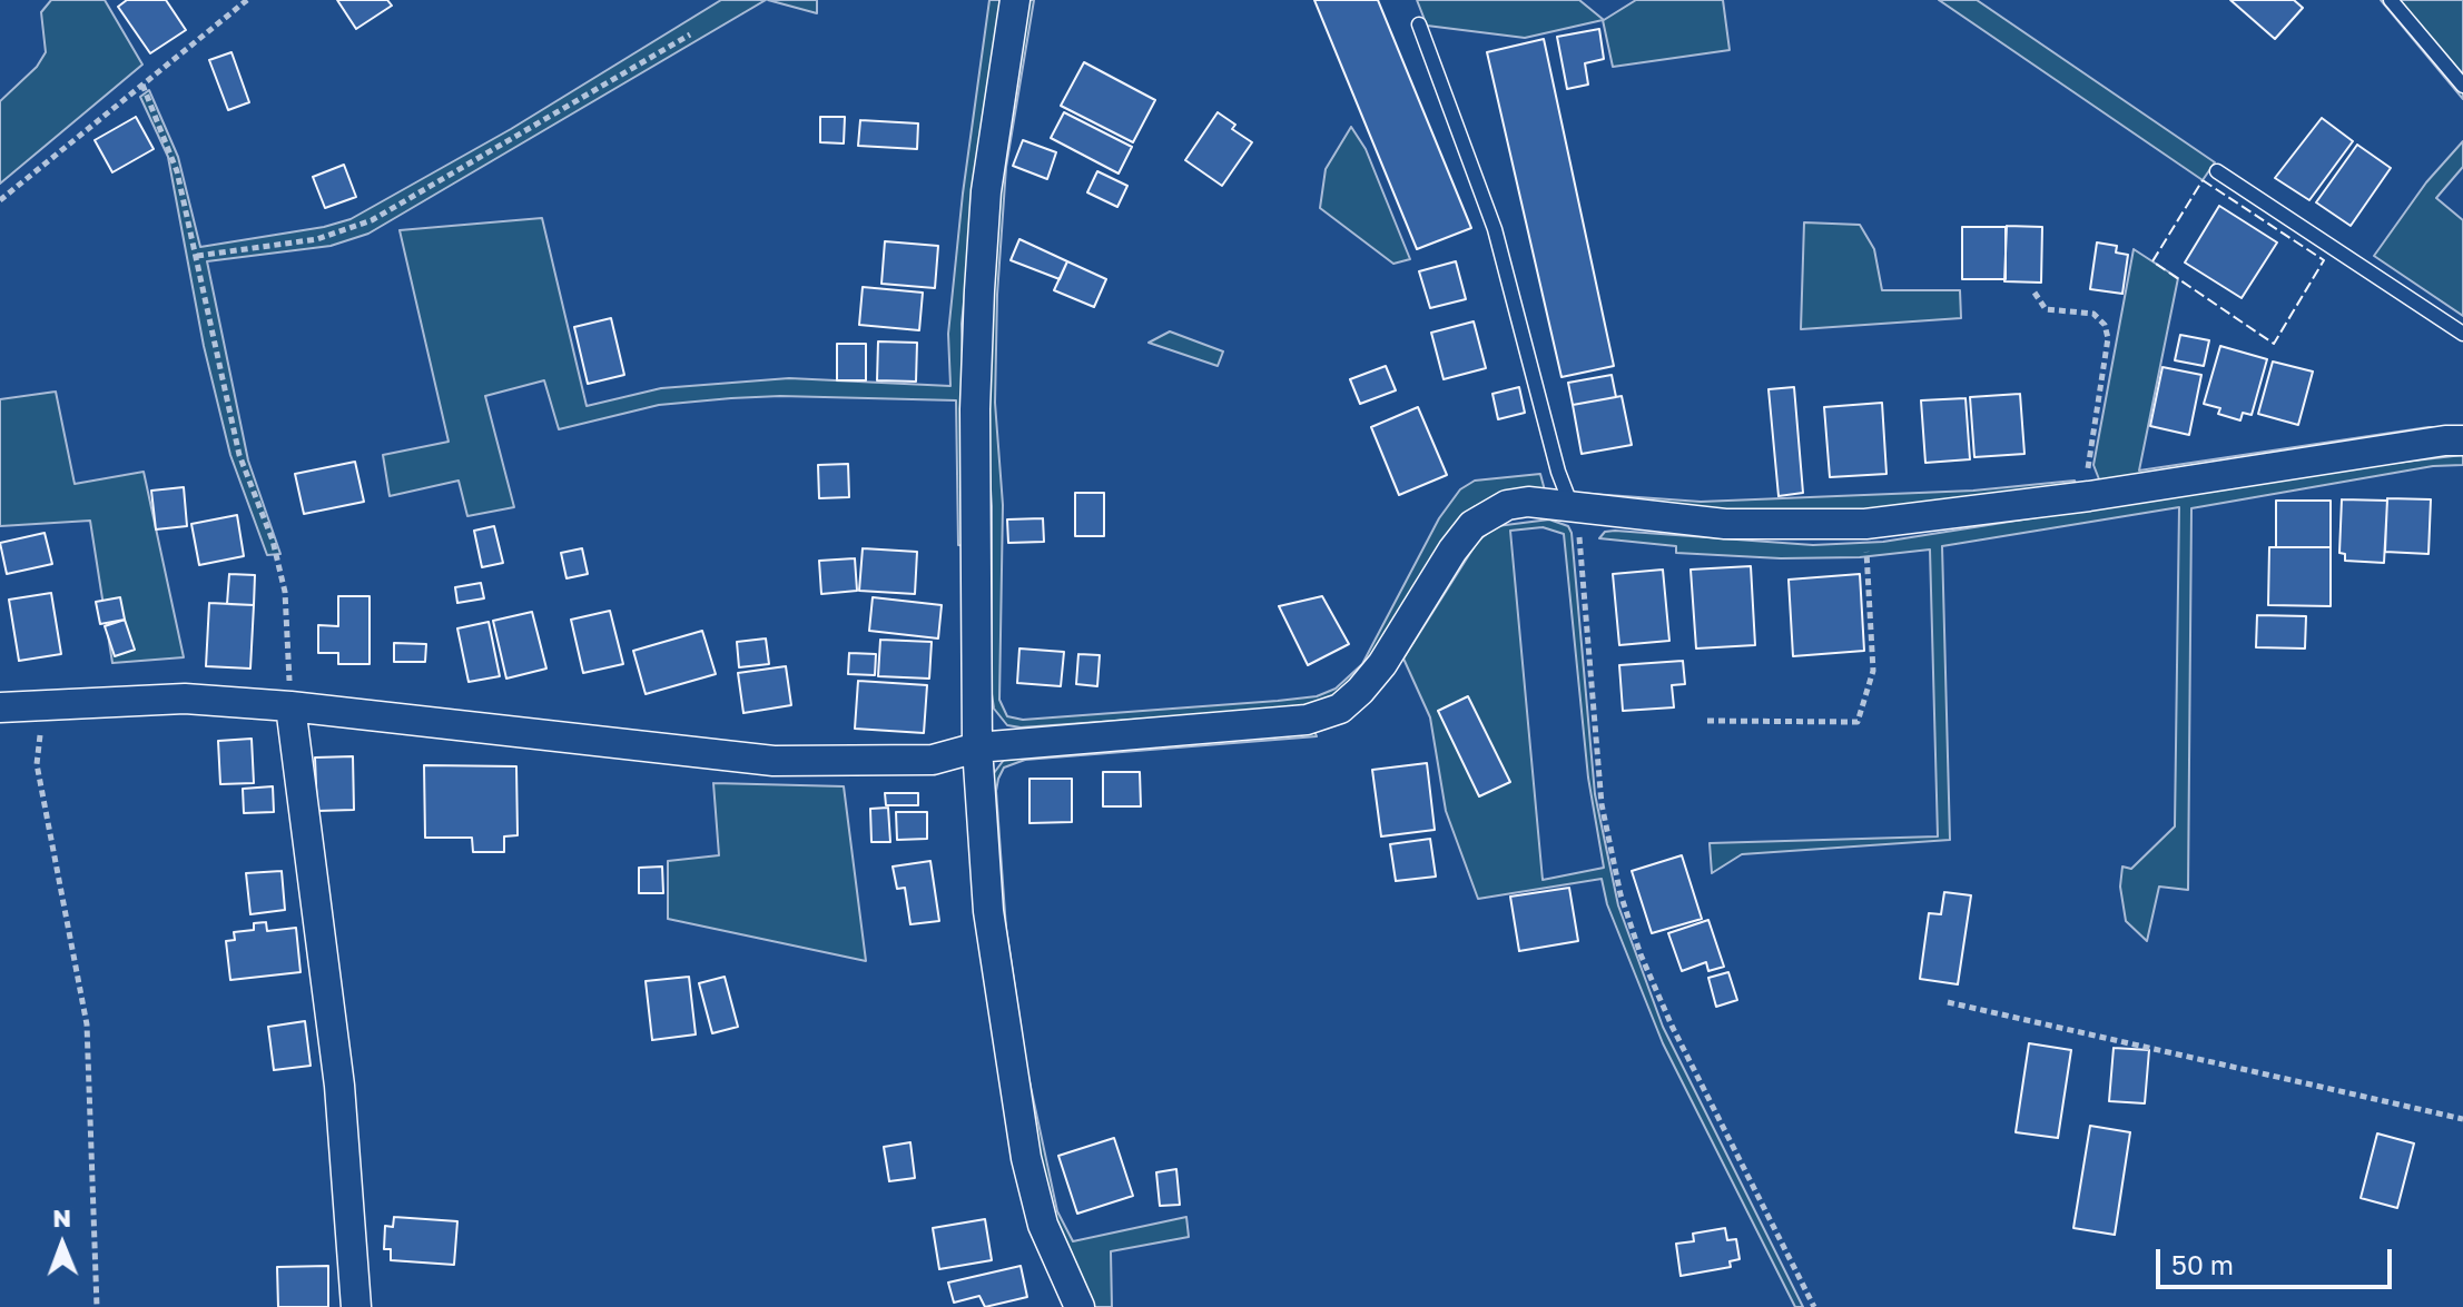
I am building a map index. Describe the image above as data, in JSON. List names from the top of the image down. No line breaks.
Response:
{"scale_bar":"50 m","north":"top"}
